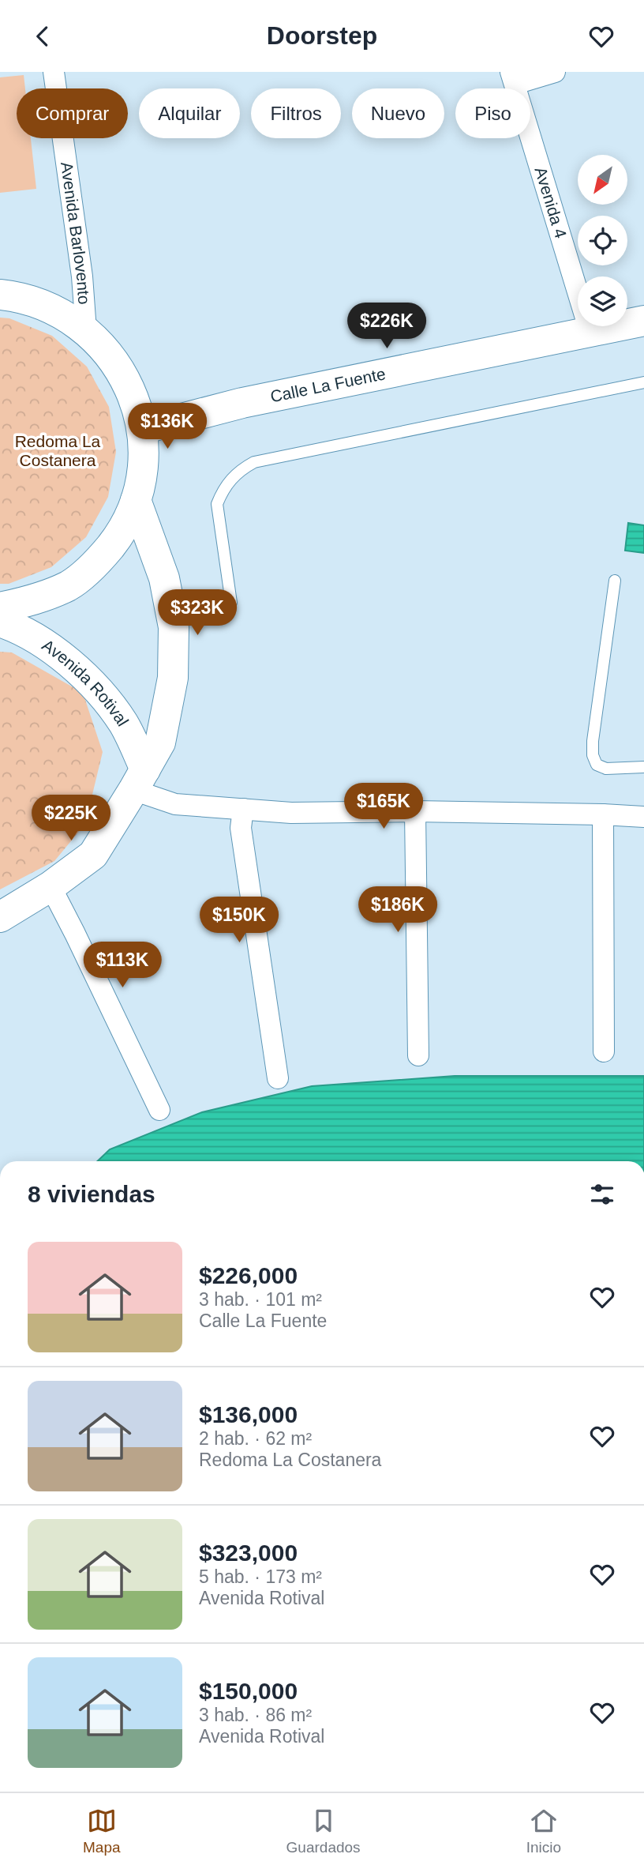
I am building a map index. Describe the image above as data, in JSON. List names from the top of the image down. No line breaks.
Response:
{"streets":{"main road":["Calle La Fuente","Avenida Rotival"],"street":["Avenida 4","Avenida Barlovento"]},"crossings":[["Avenida 4","Calle La Fuente"]],"parks":["Redoma La Costanera"],"north":"bottom left","page":{"header":"Doorstep","chip":["Comprar","Alquilar","Filtros","Nuevo","Piso"],"price":["$226K","$136K","$323K","$165K","$225K","$186K","$150K","$113K"],"heading":"8 viviendas","list":[{"name":"$226,000","note":"3 hab. · 101 m² · Calle La Fuente"},{"name":"$136,000","note":"2 hab. · 62 m² · Redoma La Costanera"},{"name":"$323,000","note":"5 hab. · 173 m² · Avenida Rotival"},{"name":"$150,000","note":"3 hab. · 86 m² · Avenida Rotival"}],"tabs":["Mapa","Guardados","Inicio"]}}
